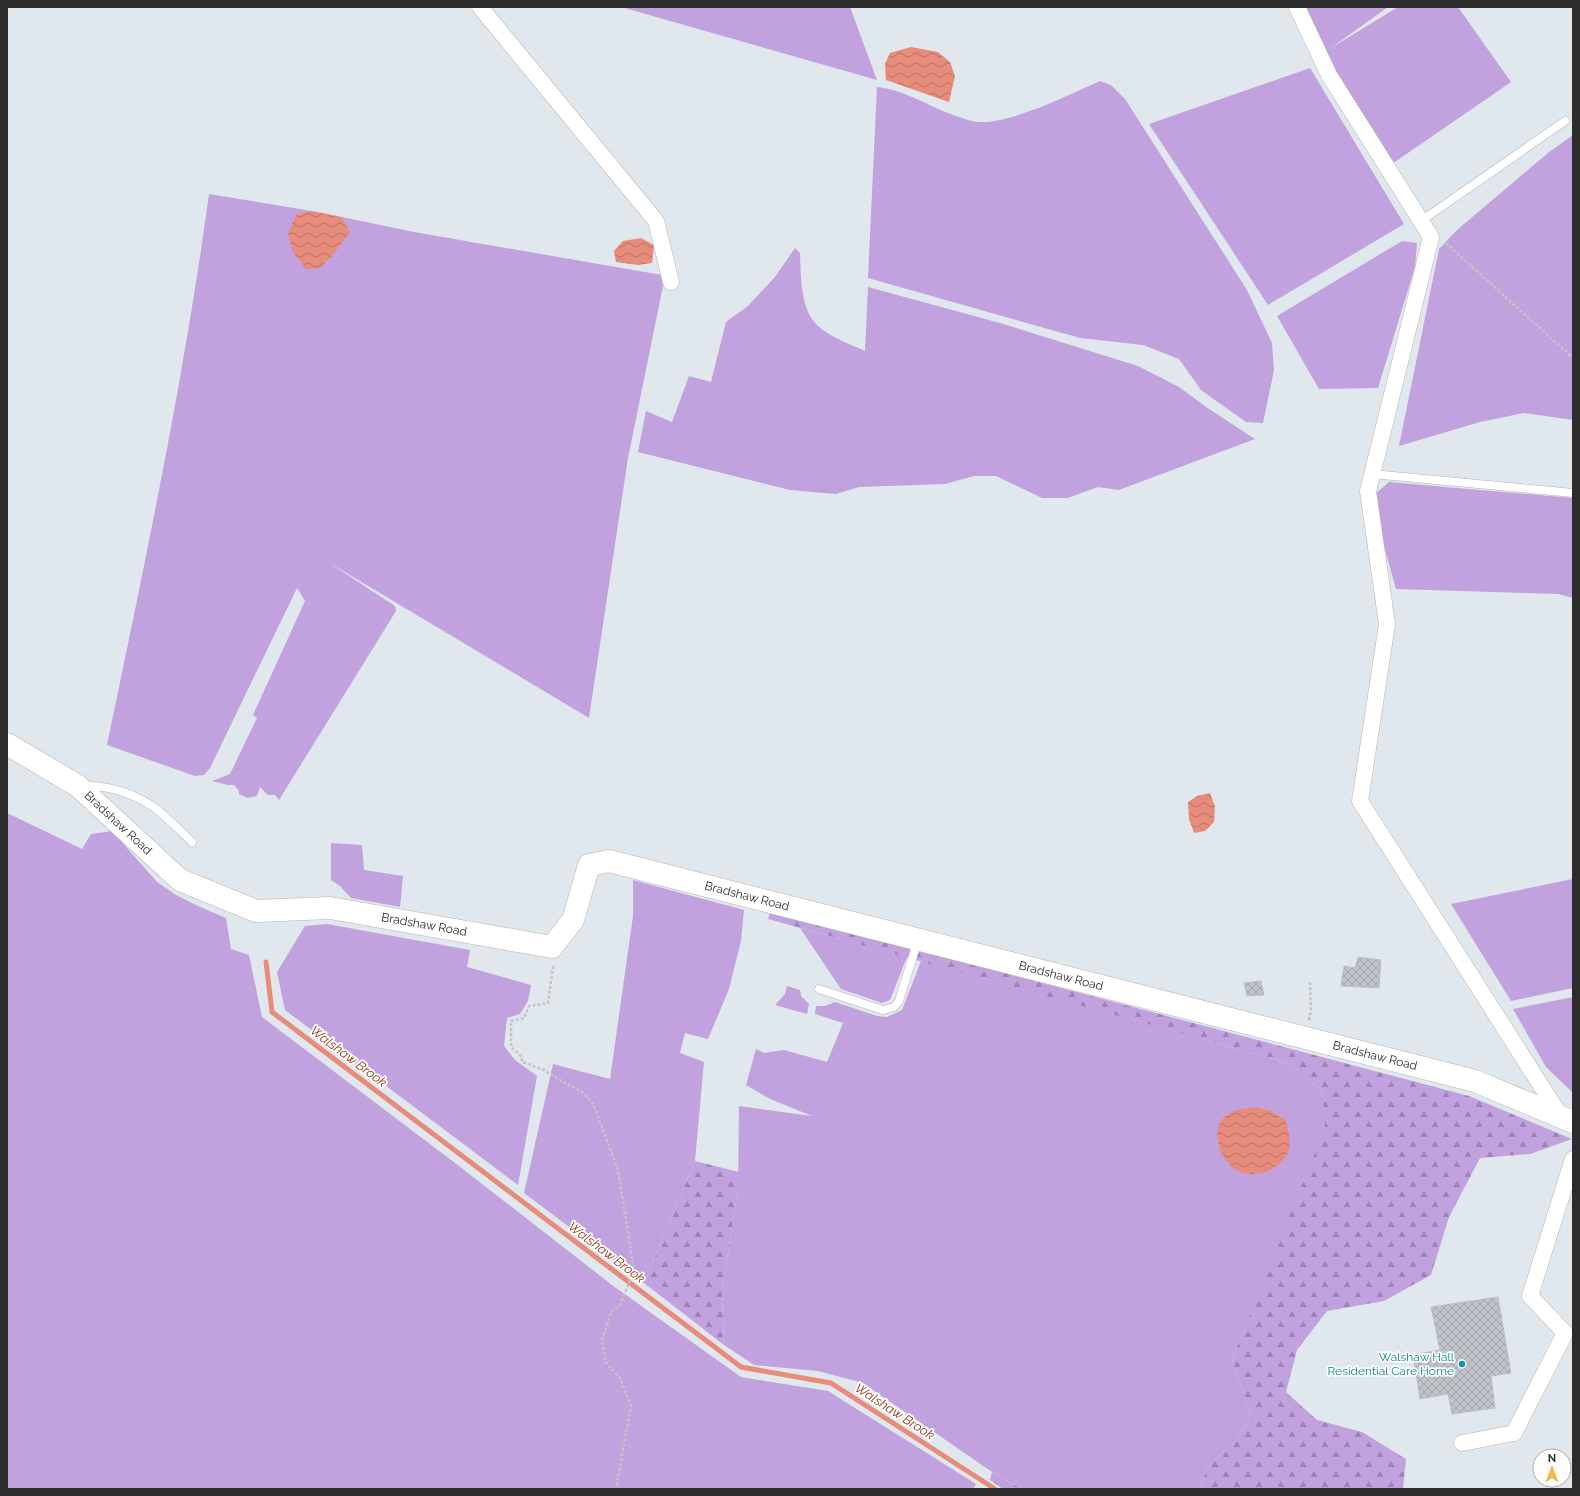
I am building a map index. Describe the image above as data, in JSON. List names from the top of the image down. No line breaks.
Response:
{"streets":{"street":["Bradshaw Road"]},"water":["Walshaw Brook"],"places":["Walshaw Hall Residential Care Home"],"north":"top"}
